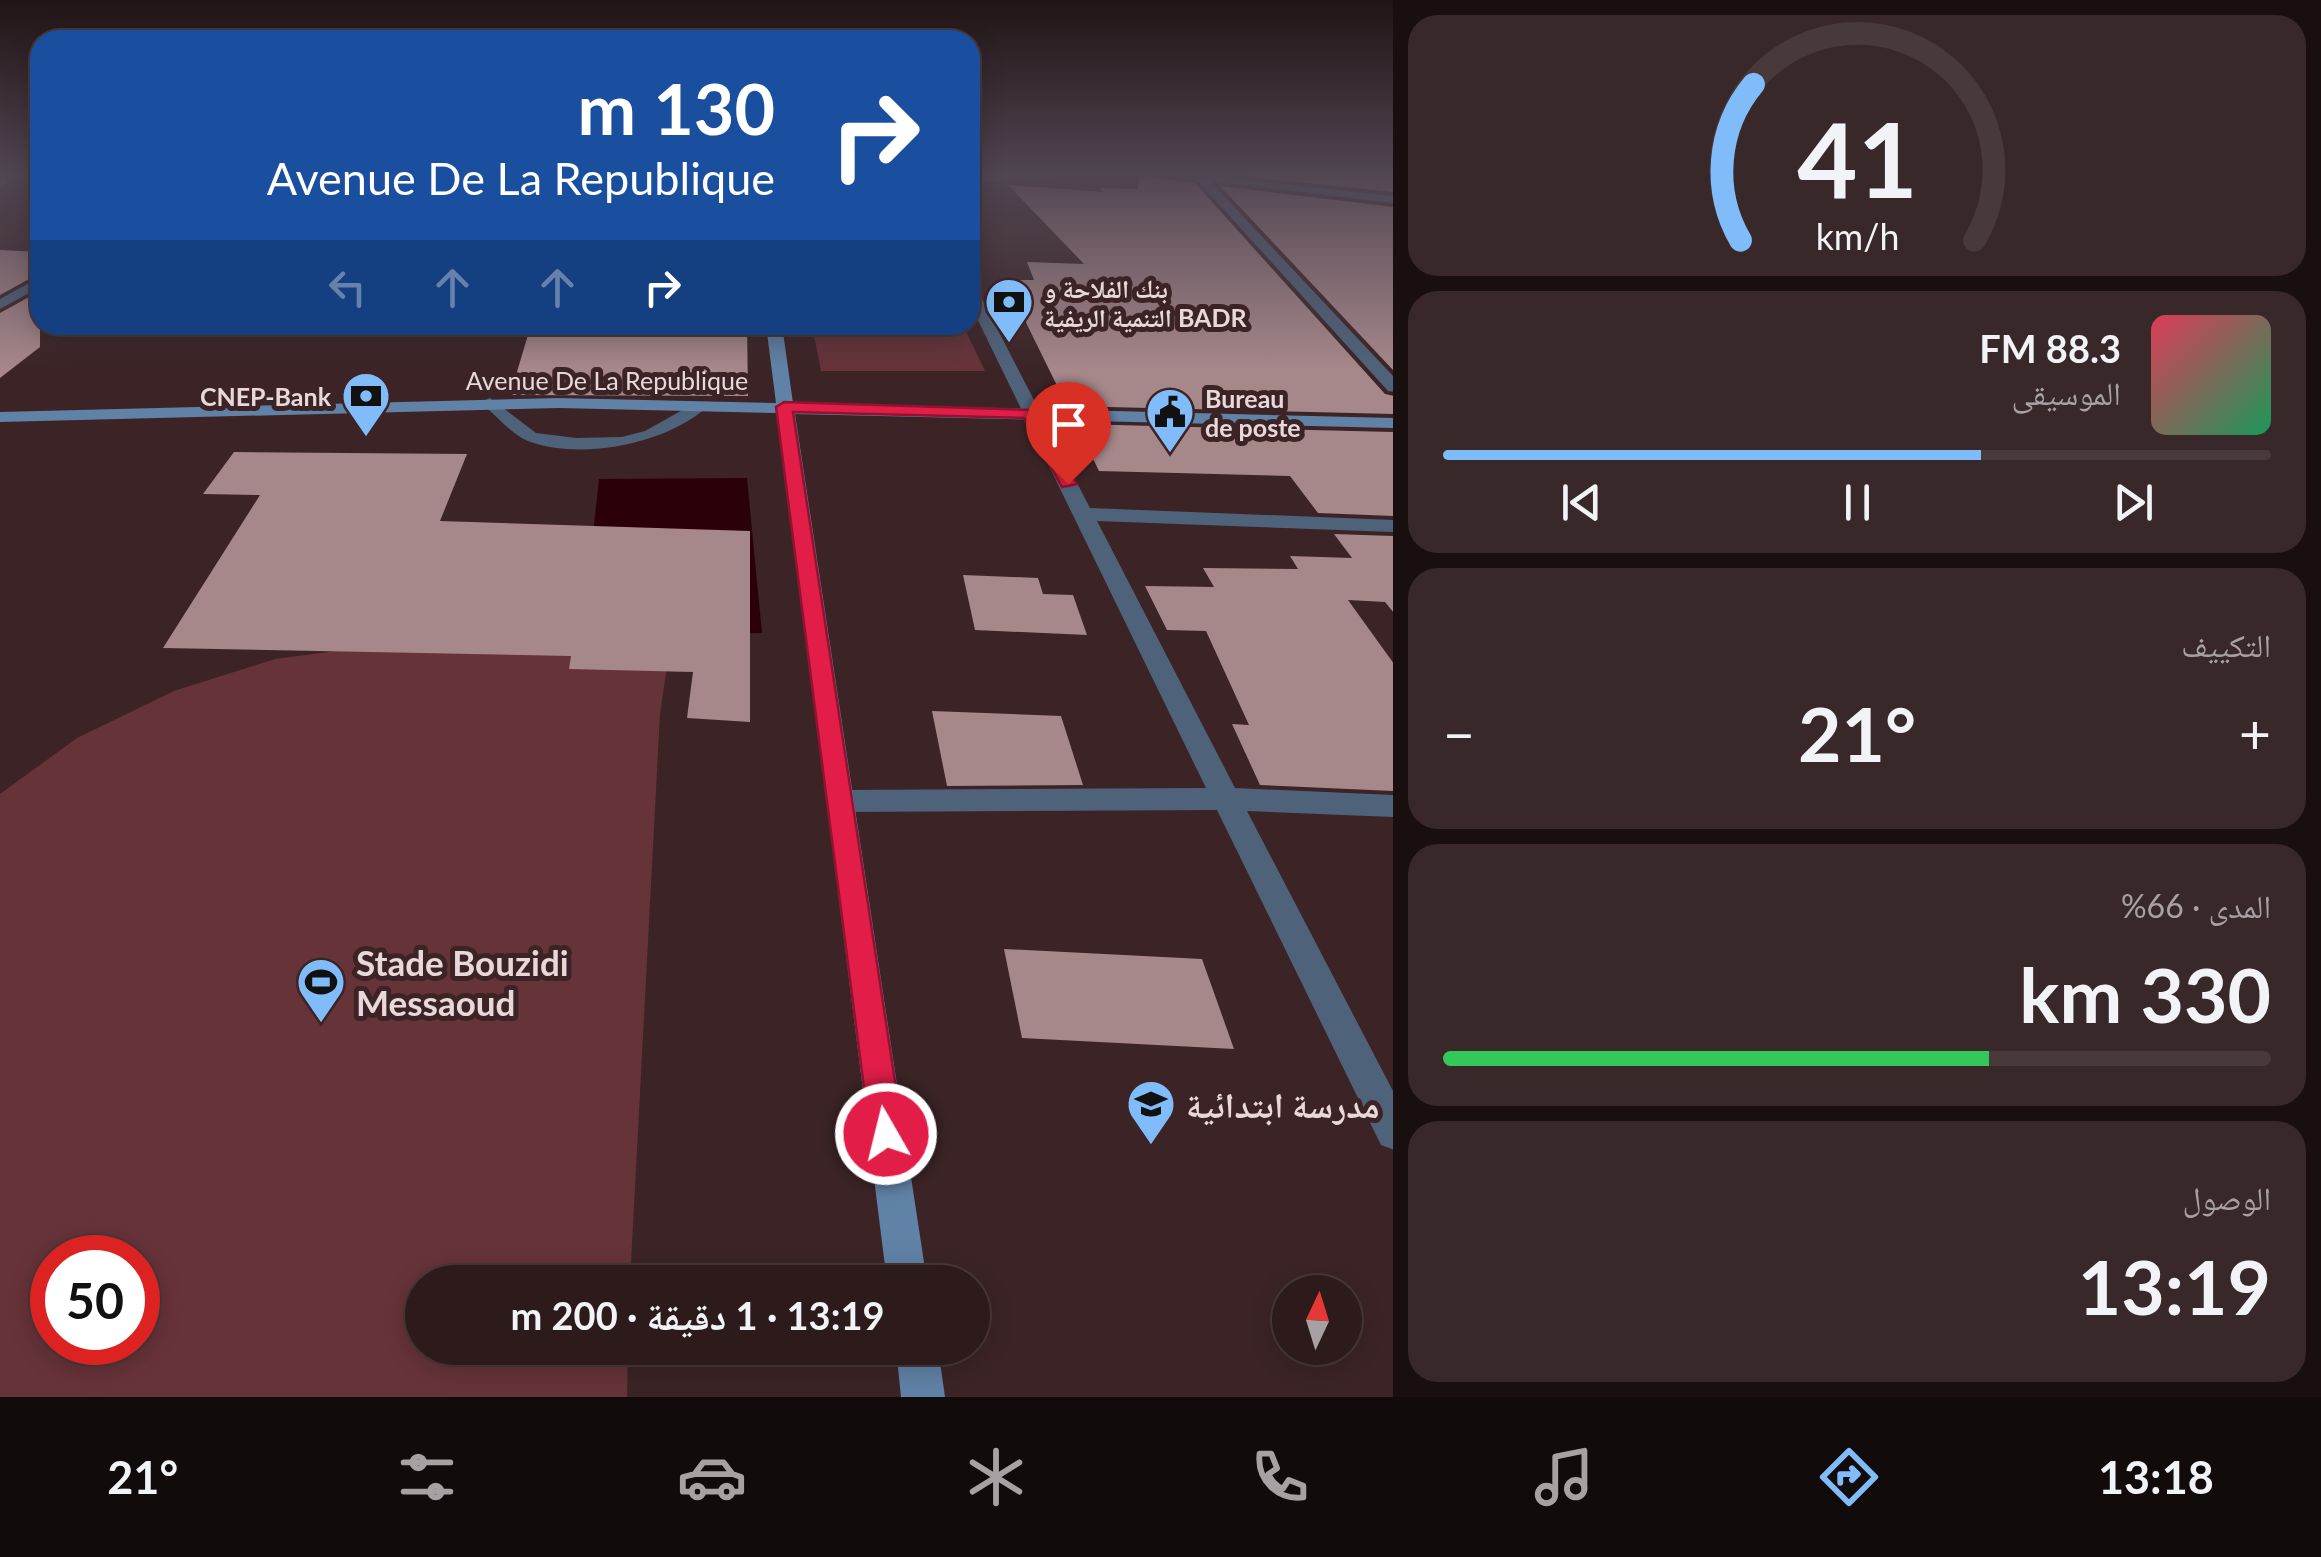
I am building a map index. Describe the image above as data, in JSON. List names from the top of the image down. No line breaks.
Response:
{"streets":{"main road":["Avenue De La Republique"]},"places":{"bank":["بنك الفلاحة و التنمية الريفية BADR","CNEP-Bank"],"public building":["Bureau de poste"],"sports":["Stade Bouzidi Messaoud"],"school or university":["مدرسة ابتدائية"]},"north":"top","page":{"turn":["130 m","Avenue De La Republique"],"song":["88.3 FM","الموسيقى"],"tile":["التكييف",["المدى · 66%","330 km"],["الوصول","13:19"]],"heat":["−","21°","+"],"limit":"50","trip":"13:19 · 1 دقيقة · 200 m","tabs":["13:18","21°"],"gauge":["41","km/h"]}}
